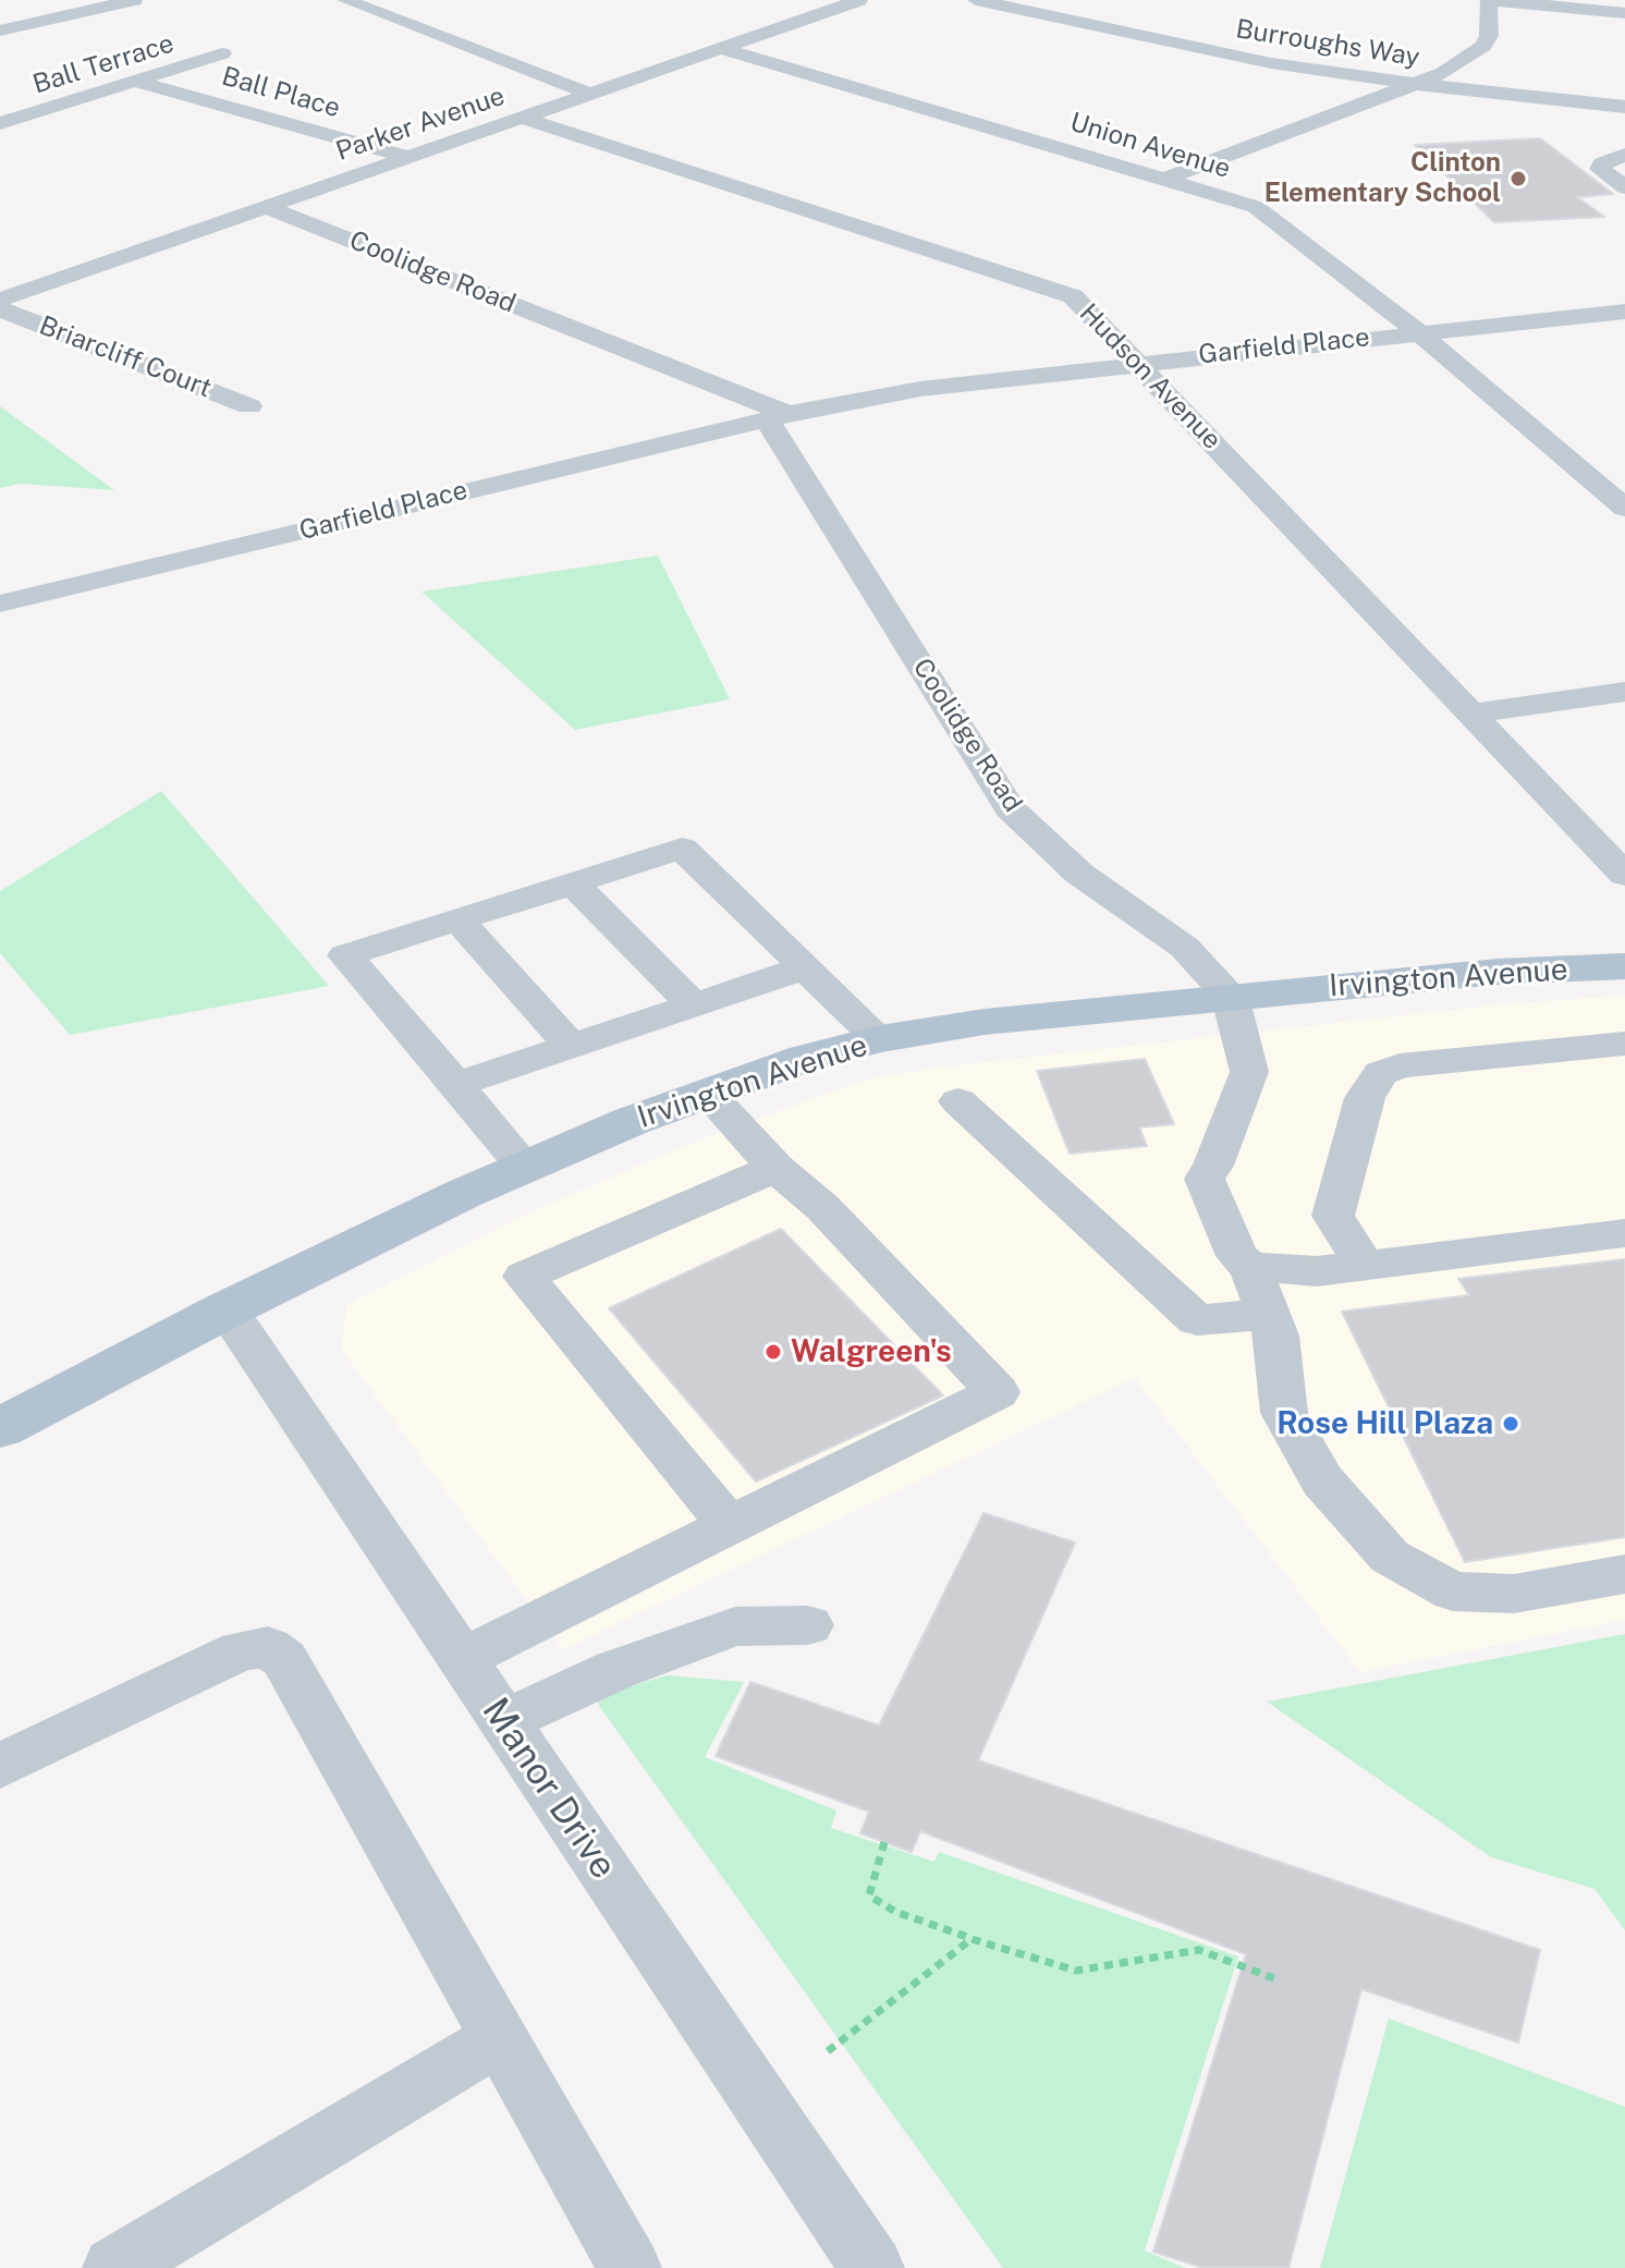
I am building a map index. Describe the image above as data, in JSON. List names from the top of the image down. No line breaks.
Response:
{"streets":{"main road":["Irvington Avenue"],"street":["Burroughs Way","Ball Terrace","Ball Place","Parker Avenue","Union Avenue","Coolidge Road","Garfield Place","Briarcliff Court","Hudson Avenue","Manor Drive"]},"crossings":[["Ball Terrace","Ball Place"],["Ball Place","Parker Avenue"],["Parker Avenue","Union Avenue"],["Parker Avenue","Coolidge Road"],["Parker Avenue","Hudson Avenue"],["Union Avenue","Garfield Place"],["Coolidge Road","Garfield Place"],["Coolidge Road","Irvington Avenue"],["Garfield Place","Hudson Avenue"],["Irvington Avenue","Manor Drive"]],"places":["Clinton Elementary School","Walgreen's","Rose Hill Plaza"]}
